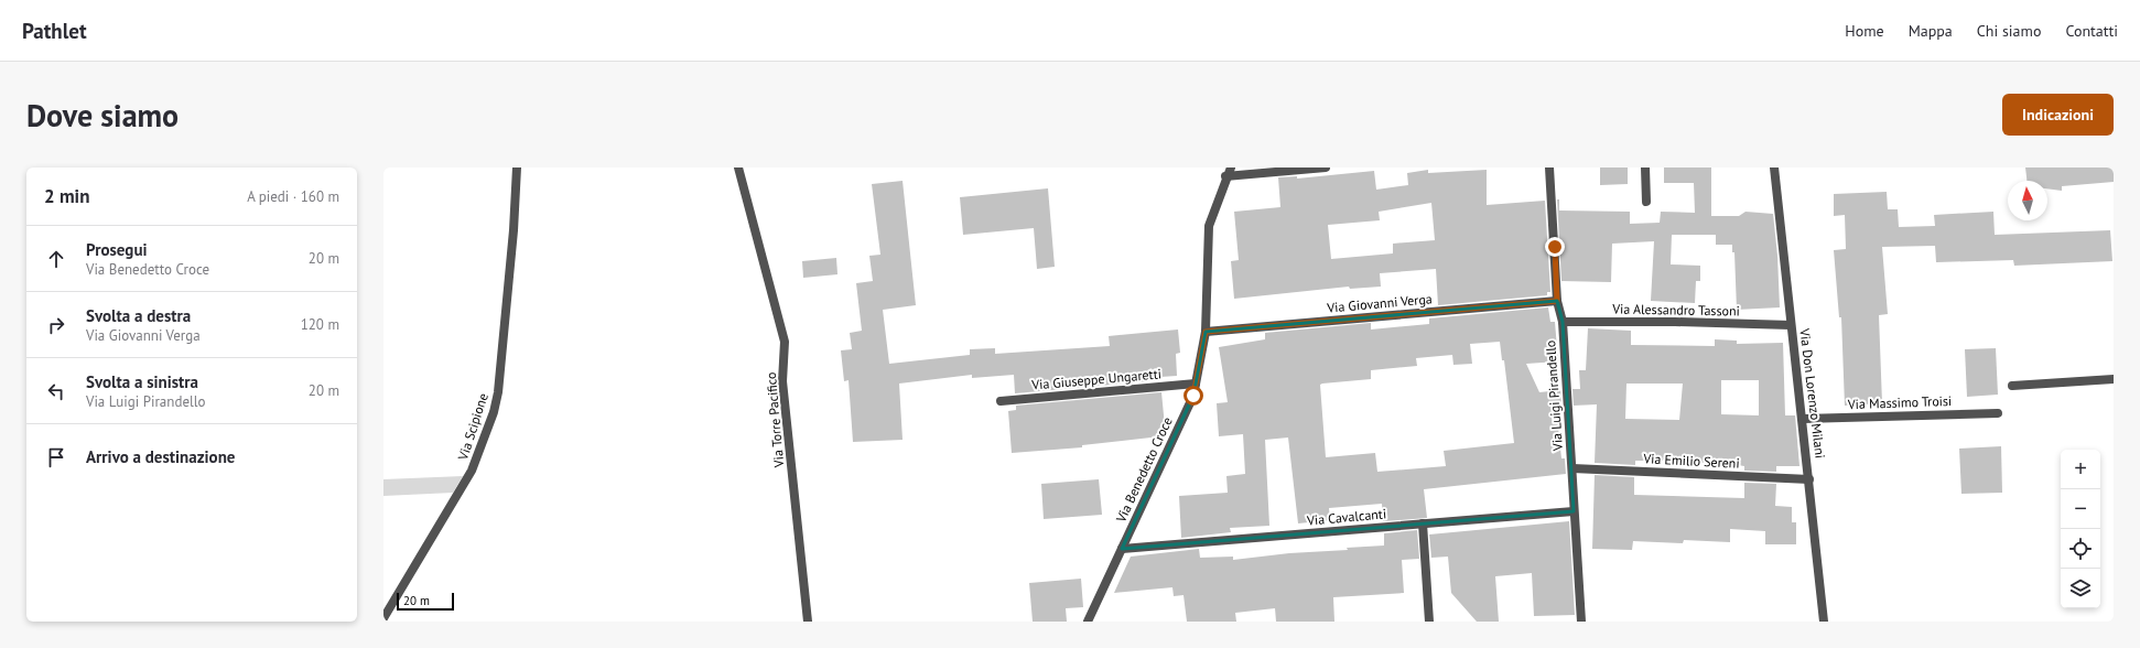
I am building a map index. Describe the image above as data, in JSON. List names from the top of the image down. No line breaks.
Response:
{"streets":{"street":["Via Giovanni Verga","Via Alessandro Tassoni","Via Giuseppe Ungaretti","Via Don Lorenzo Milani","Via Luigi Pirandello","Via Massimo Troisi","Via Torre Pacifico","Via Scipione","Via Emilio Sereni","Via Benedetto Croce","Via Cavalcanti"]},"crossings":[["Via Giovanni Verga","Via Luigi Pirandello"],["Via Giovanni Verga","Via Benedetto Croce"],["Via Alessandro Tassoni","Via Don Lorenzo Milani"],["Via Alessandro Tassoni","Via Luigi Pirandello"],["Via Giuseppe Ungaretti","Via Benedetto Croce"],["Via Don Lorenzo Milani","Via Massimo Troisi"],["Via Don Lorenzo Milani","Via Emilio Sereni"],["Via Luigi Pirandello","Via Emilio Sereni"],["Via Luigi Pirandello","Via Cavalcanti"],["Via Benedetto Croce","Via Cavalcanti"]],"scale_bar":"20 m","north":"top","page":{"header":"Pathlet","nav":["Home","Mappa","Chi siamo","Contatti"],"buttons":"Indicazioni","title":"Dove siamo","heading":["2 min","A piedi · 160 m"],"list":[["Prosegui","Via Benedetto Croce","20 m"],["Svolta a destra","Via Giovanni Verga","120 m"],["Svolta a sinistra","Via Luigi Pirandello","20 m"],"Arrivo a destinazione"],"map_buttons":["+","−"],"scale":"20 m"}}
